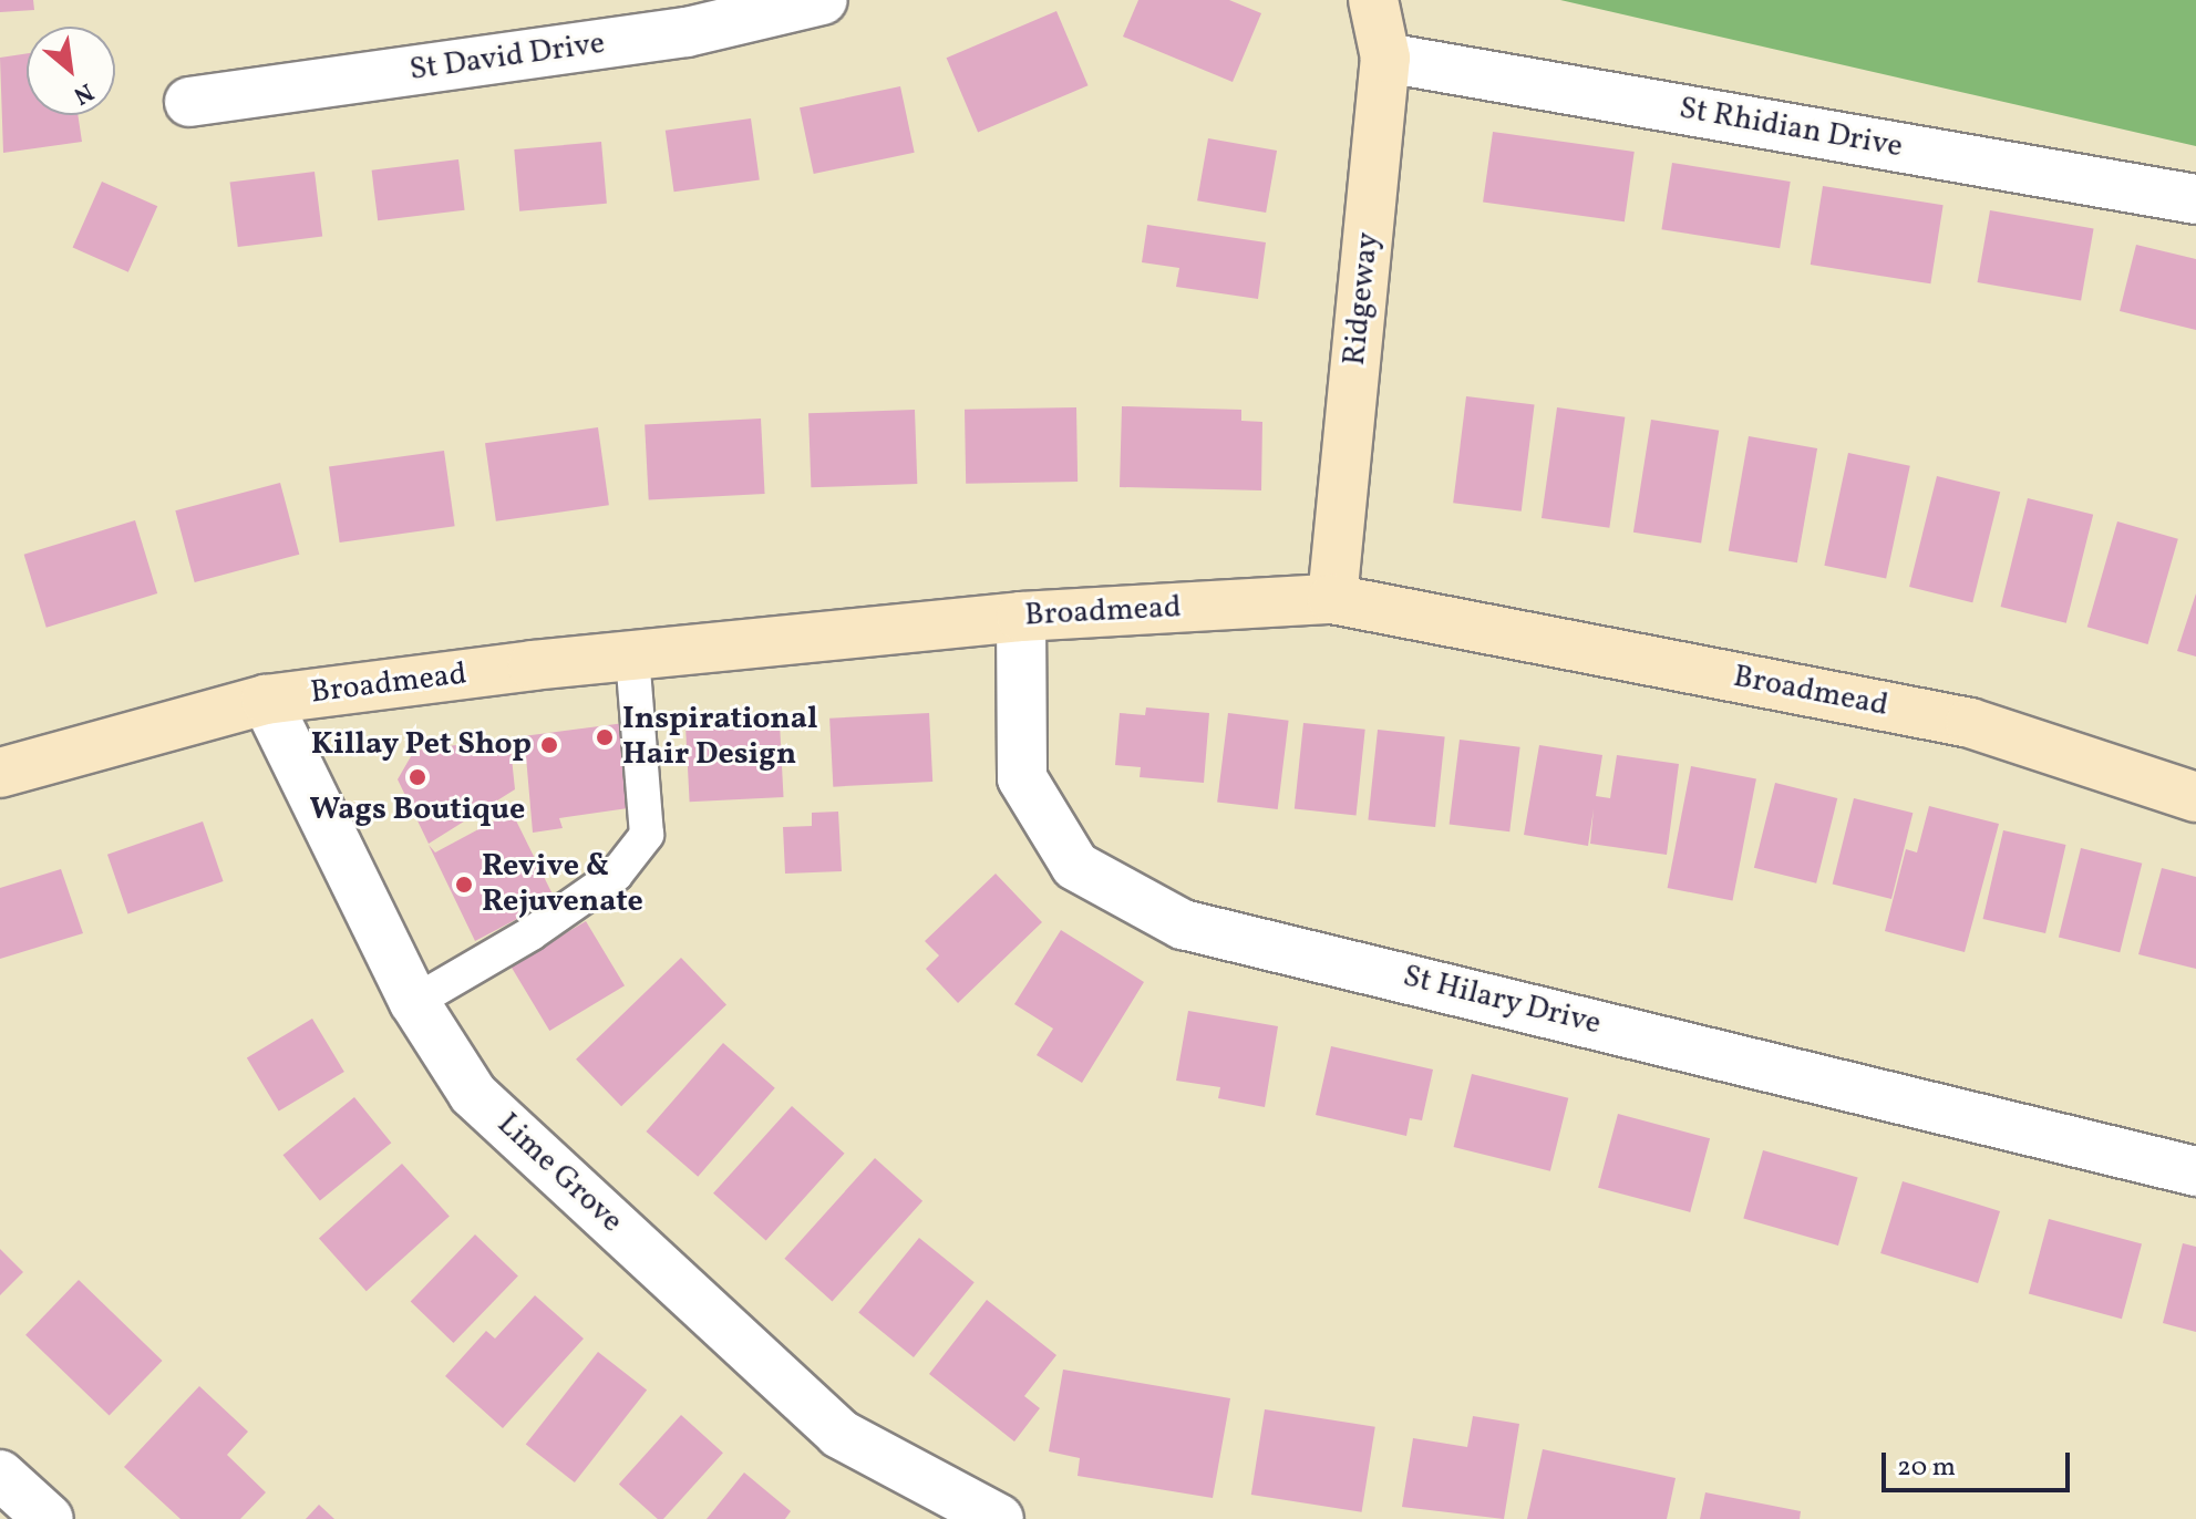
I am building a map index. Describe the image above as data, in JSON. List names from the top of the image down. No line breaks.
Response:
{"streets":{"street":["St David Drive","St Rhidian Drive","Ridgeway","Broadmead","St Hilary Drive","Lime Grove"]},"crossings":[["St Rhidian Drive","Ridgeway"],["Ridgeway","Broadmead"],["Broadmead","St Hilary Drive"],["Broadmead","Lime Grove"]],"places":["Inspirational Hair Design","Killay Pet Shop","Wags Boutique","Revive & Rejuvenate"],"scale_bar":"20 m","north":"bottom right"}
